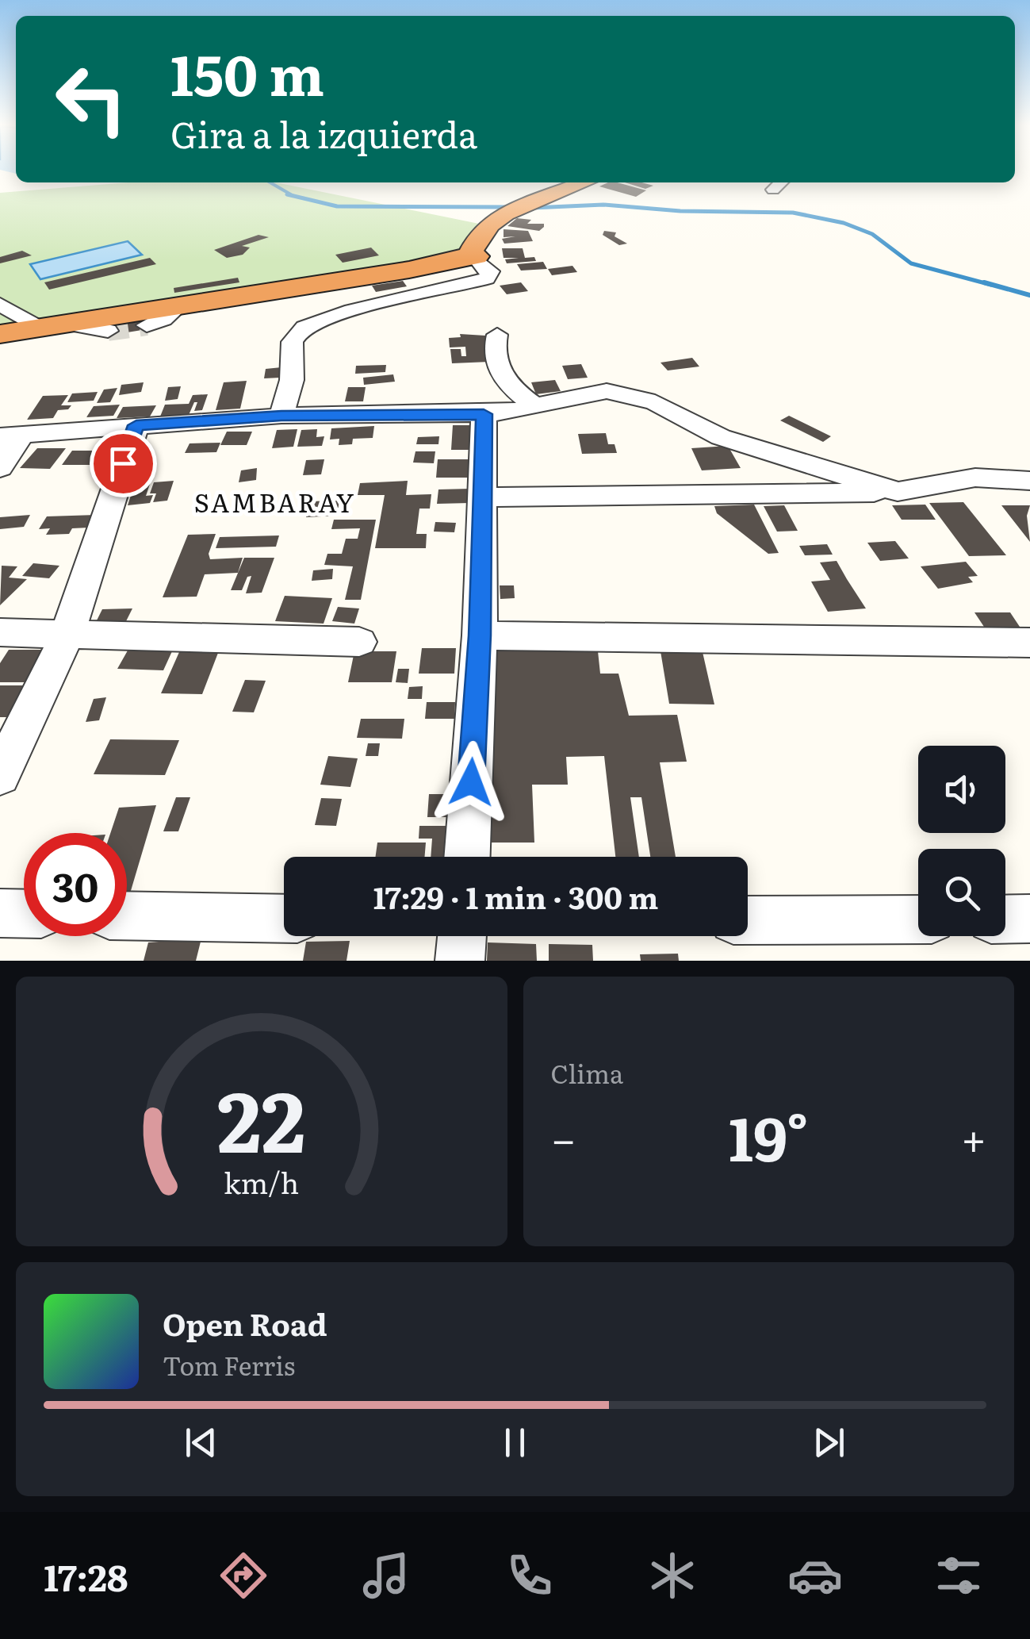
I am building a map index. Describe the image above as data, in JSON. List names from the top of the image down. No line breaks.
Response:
{"districts":["SAMBARAY"],"page":{"turn":["150 m","Gira a la izquierda"],"limit":"30","trip":"17:29 · 1 min · 300 m","tile":"Clima","heat":["−","19°","+"],"song":["Open Road","Tom Ferris"],"tabs":"17:28","gauge":["22","km/h"]}}
